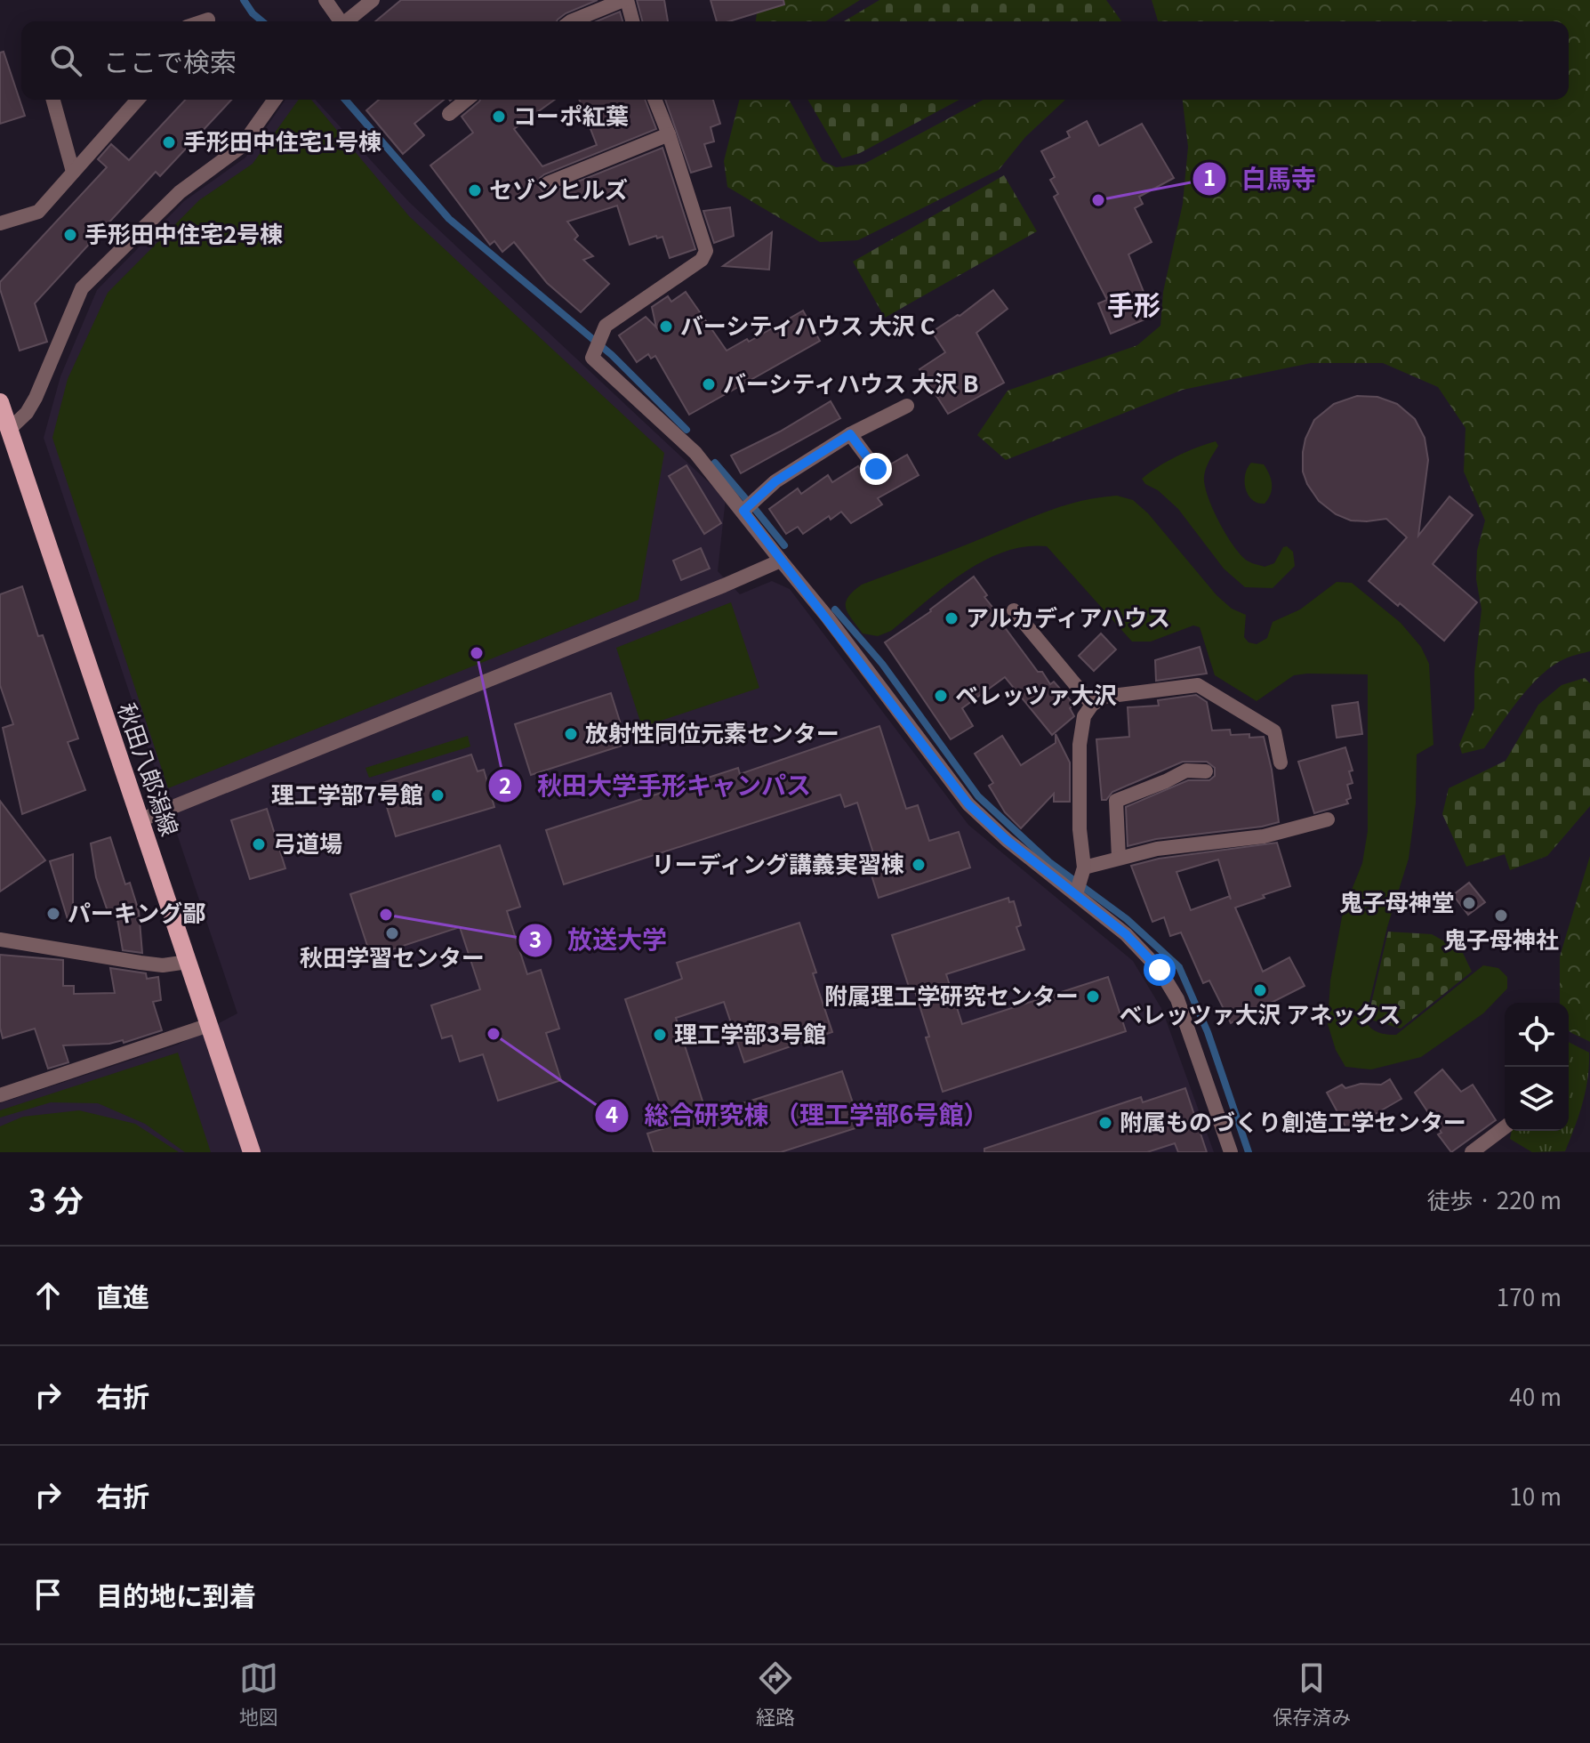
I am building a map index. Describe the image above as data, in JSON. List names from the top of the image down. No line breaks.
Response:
{"streets":{"main road":["秋田八郎潟線"]},"districts":["手形"],"places":["コーポ紅葉","手形田中住宅1号棟","セゾンヒルズ","白馬寺","手形田中住宅2号棟","バーシティハウス 大沢 C","バーシティハウス 大沢 B","アルカディアハウス","秋田大学手形キャンパス","ベレッツァ大沢","放射性同位元素センター","理工学部7号館","弓道場","リーディング講義実習棟","鬼子母神堂","パーキング鄙","放送大学","鬼子母神社","秋田学習センター","ベレッツァ大沢 アネックス","附属理工学研究センター","総合研究棟 （理工学部6号館）","理工学部3号館","附属ものづくり創造工学センター"],"page":{"search":"ここで検索","heading":["3 分","徒歩 · 220 m"],"list":[["直進","170 m"],["右折","40 m"],["右折","10 m"],"目的地に到着"],"nav":["地図","経路","保存済み"]}}
